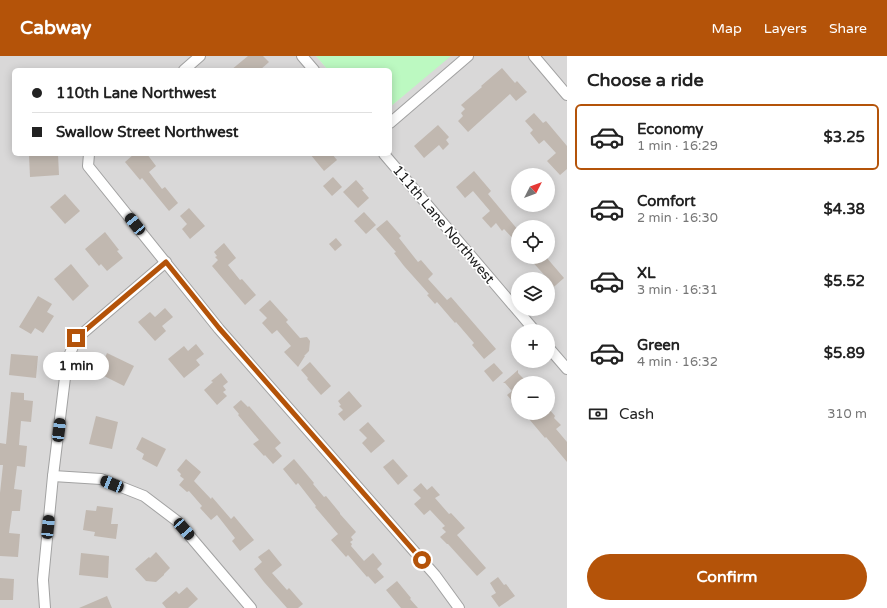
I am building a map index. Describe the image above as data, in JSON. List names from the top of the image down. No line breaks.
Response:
{"streets":{"street":["111th Lane Northwest"]},"north":"top right","page":{"header":"Cabway","nav":["Map","Layers","Share"],"heading":"Choose a ride","banner":["110th Lane Northwest","Swallow Street Northwest"],"list":[{"name":"Economy","note":"1 min · 16:29","value":"$3.25"},{"name":"Comfort","note":"2 min · 16:30","value":"$4.38"},{"name":"XL","note":"3 min · 16:31","value":"$5.52"},{"name":"Green","note":"4 min · 16:32","value":"$5.89"}],"map_buttons":["+","−"],"bubble":"1 min","pay":["Cash","310 m"],"buttons":"Confirm"}}
